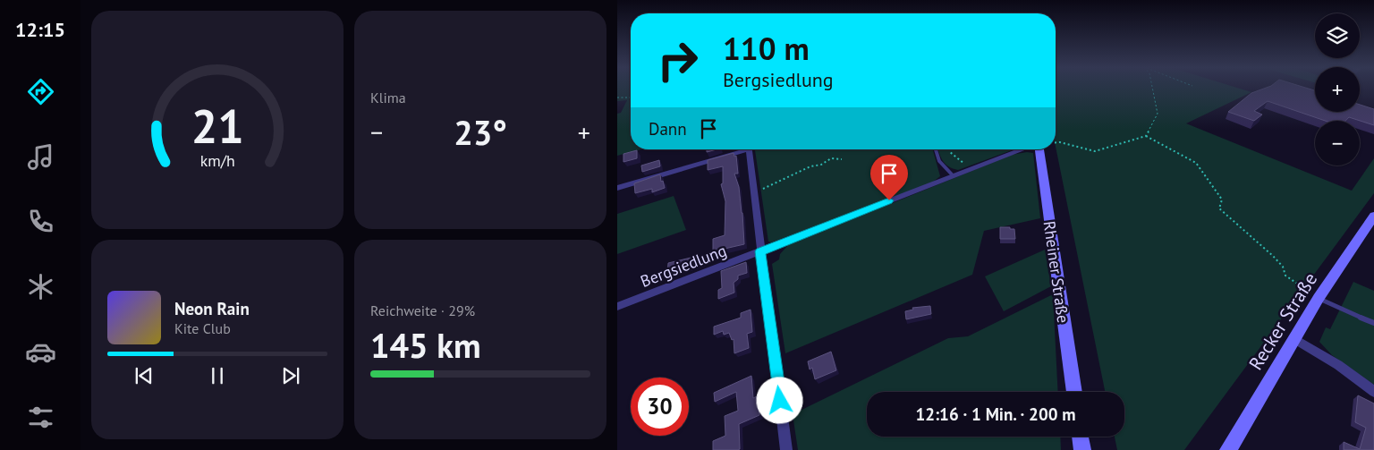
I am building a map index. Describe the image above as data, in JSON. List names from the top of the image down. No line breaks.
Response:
{"streets":{"main road":["Rheiner Straße","Recker Straße"],"street":["Bergsiedlung"]},"page":{"tabs":"12:15","tile":["Klima",["Reichweite · 29%","145 km"]],"map_buttons":["+","−"],"turn":["110 m","Bergsiedlung"],"then":"Dann","heat":["−","23°","+"],"song":["Neon Rain","Kite Club"],"limit":"30","trip":"12:16 · 1 Min. · 200 m","gauge":["21","km/h"]}}
